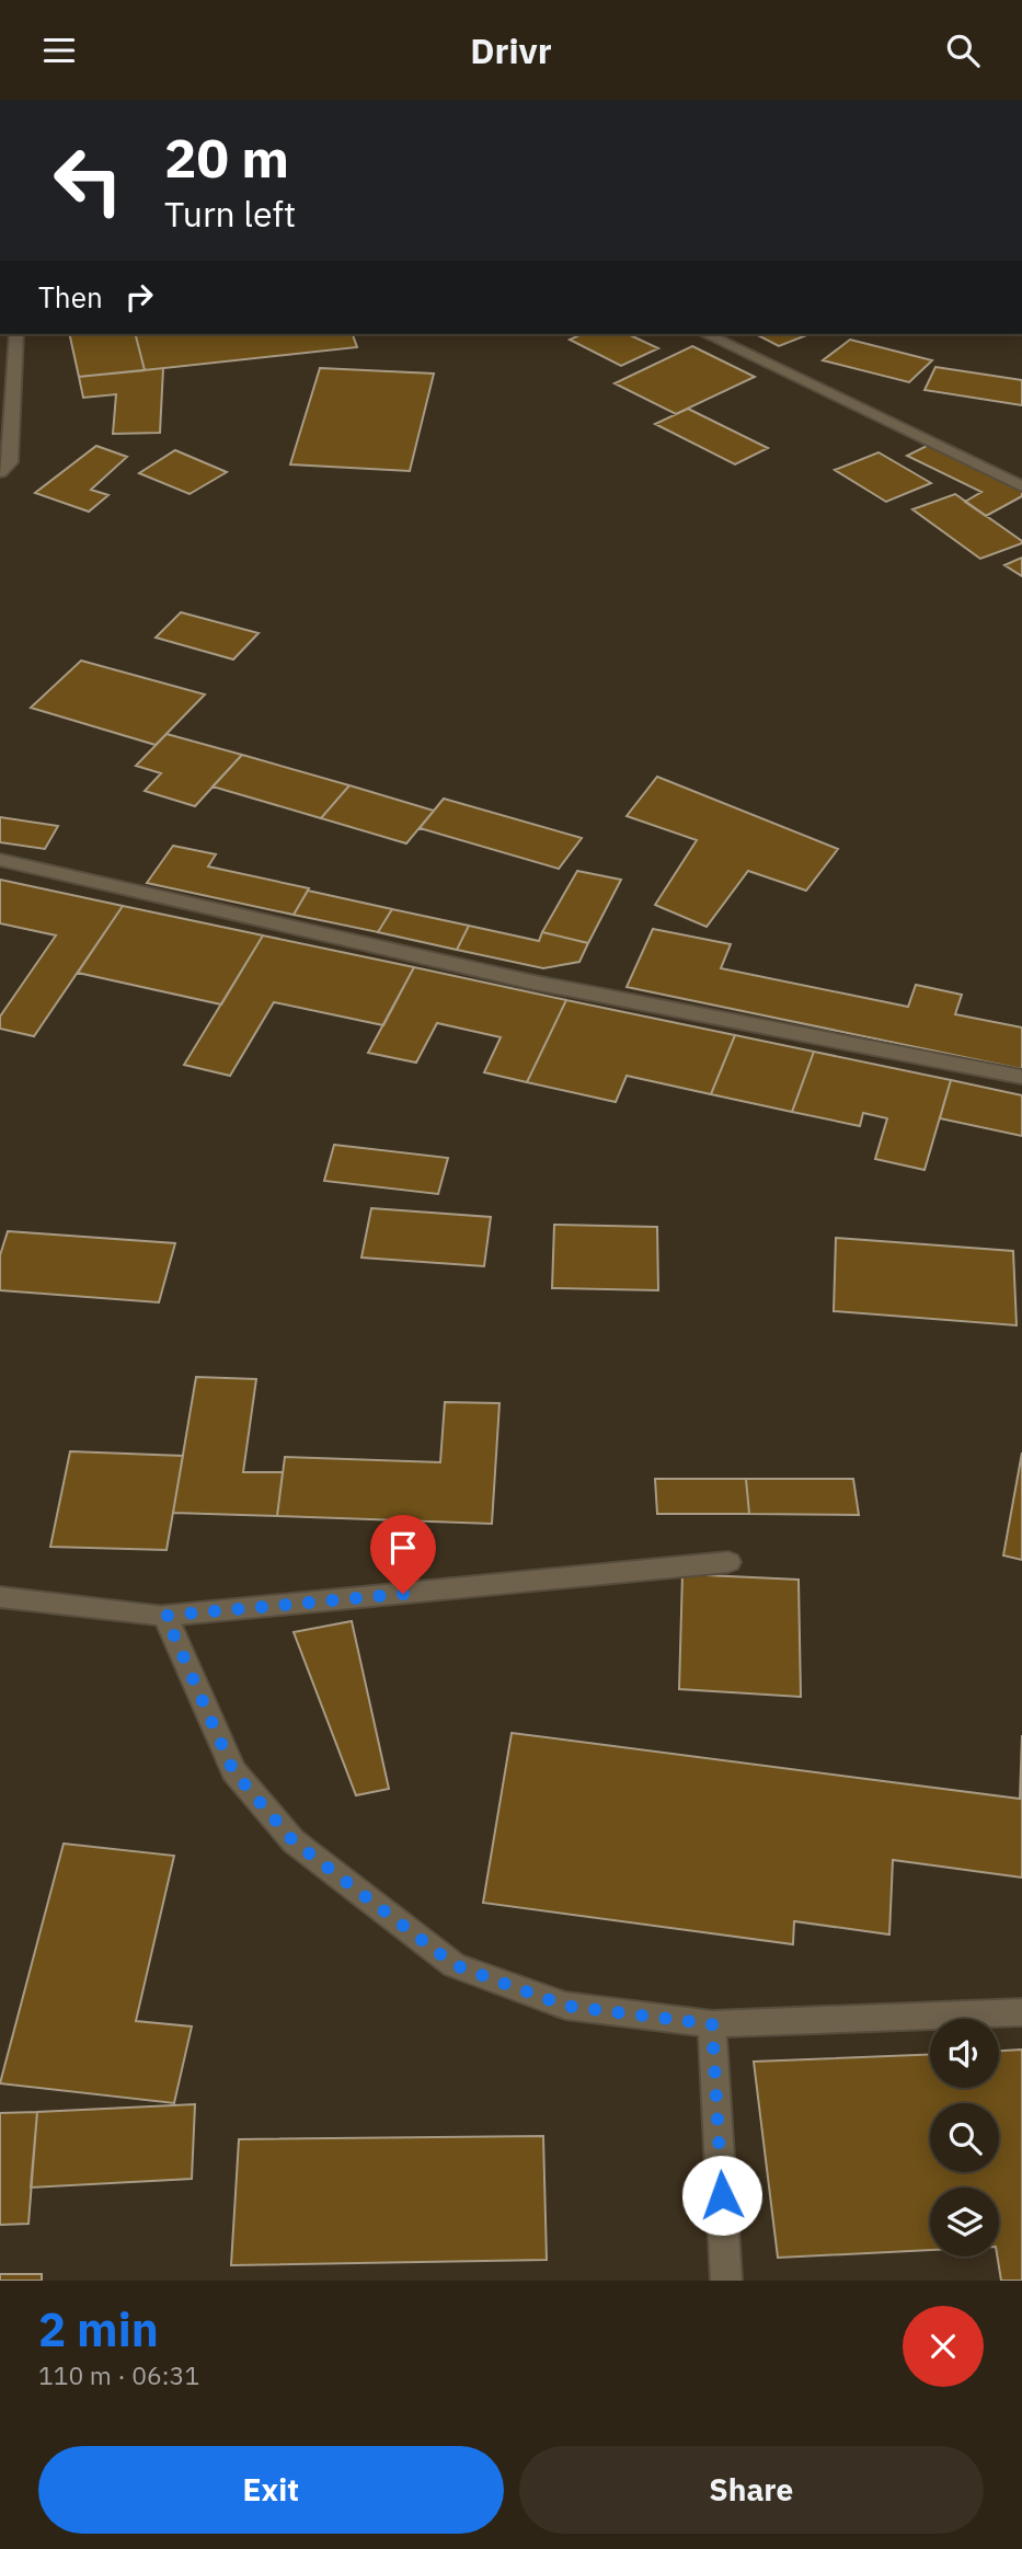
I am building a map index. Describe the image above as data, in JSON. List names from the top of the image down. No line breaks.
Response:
{"page":{"header":"Drivr","turn":["20 m","Turn left"],"then":"Then","heading":["2 min","110 m · 06:31"],"buttons":["Exit","Share"]}}
